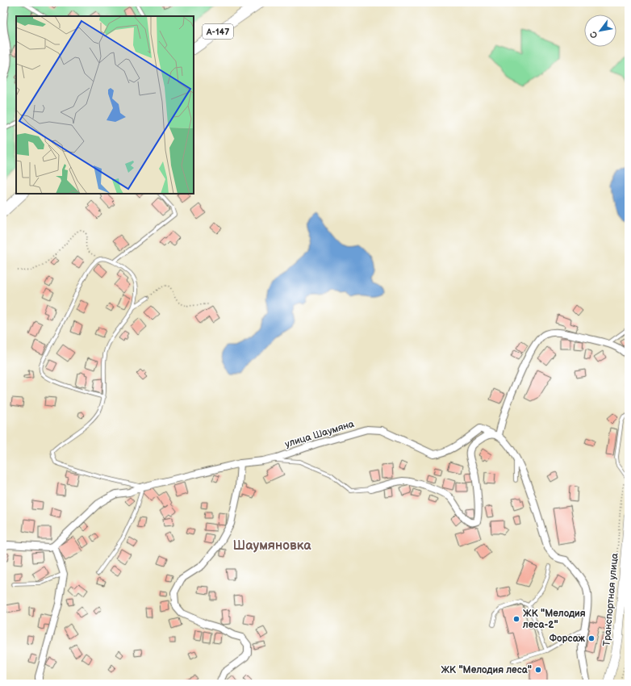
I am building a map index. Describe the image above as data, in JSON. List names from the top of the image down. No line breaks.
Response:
{"streets":{"highway":["А-147"],"main road":["Транспортная улица"],"street":["улица Шаумяна"]},"districts":["Шаумяновка"],"places":["ЖК \"Мелодия леса-2\"","Форсаж","ЖК \"Мелодия леса\""],"north":"bottom left"}
